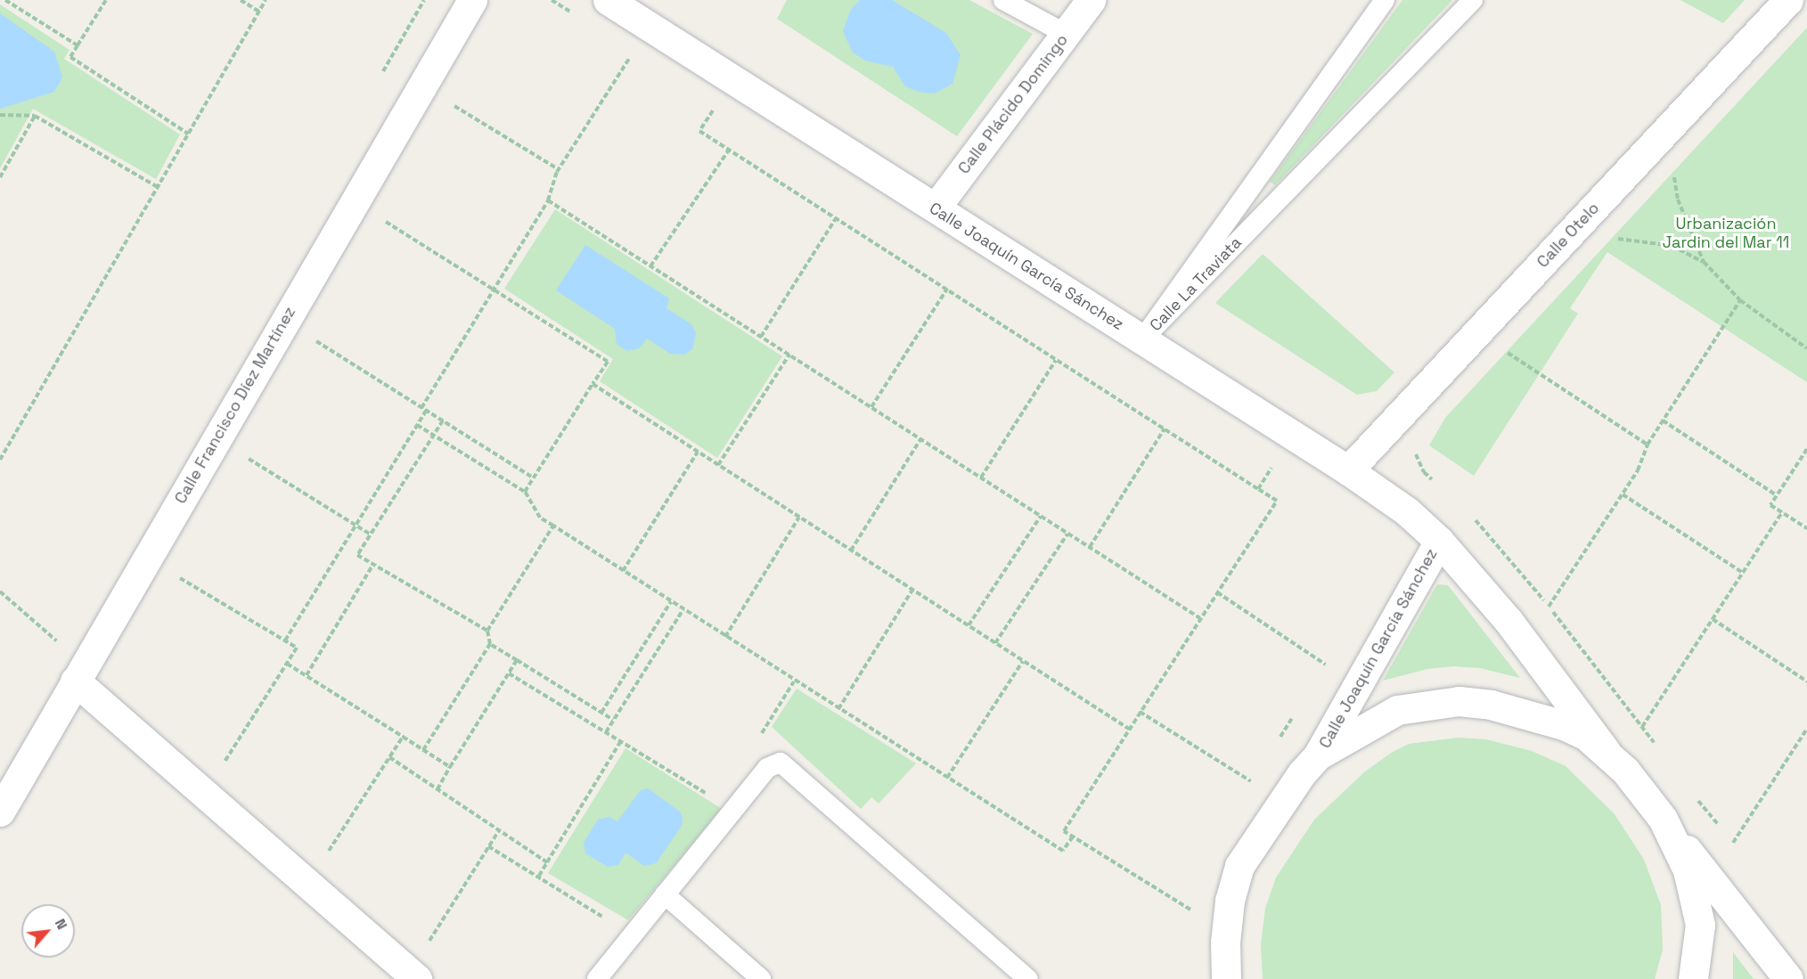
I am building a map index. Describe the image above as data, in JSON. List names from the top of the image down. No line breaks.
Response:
{"streets":{"street":["Calle Plácido Domingo","Calle Otelo","Calle Joaquín García Sánchez","Calle Francisco Díez Martínez"],"lane":["Calle La Traviata"]},"crossings":[["Calle Plácido Domingo","Calle Joaquín García Sánchez"],["Calle Otelo","Calle Joaquín García Sánchez"],["Calle Joaquín García Sánchez","Calle La Traviata"]],"parks":["Urbanización Jardin del Mar 11"],"north":"top right"}
